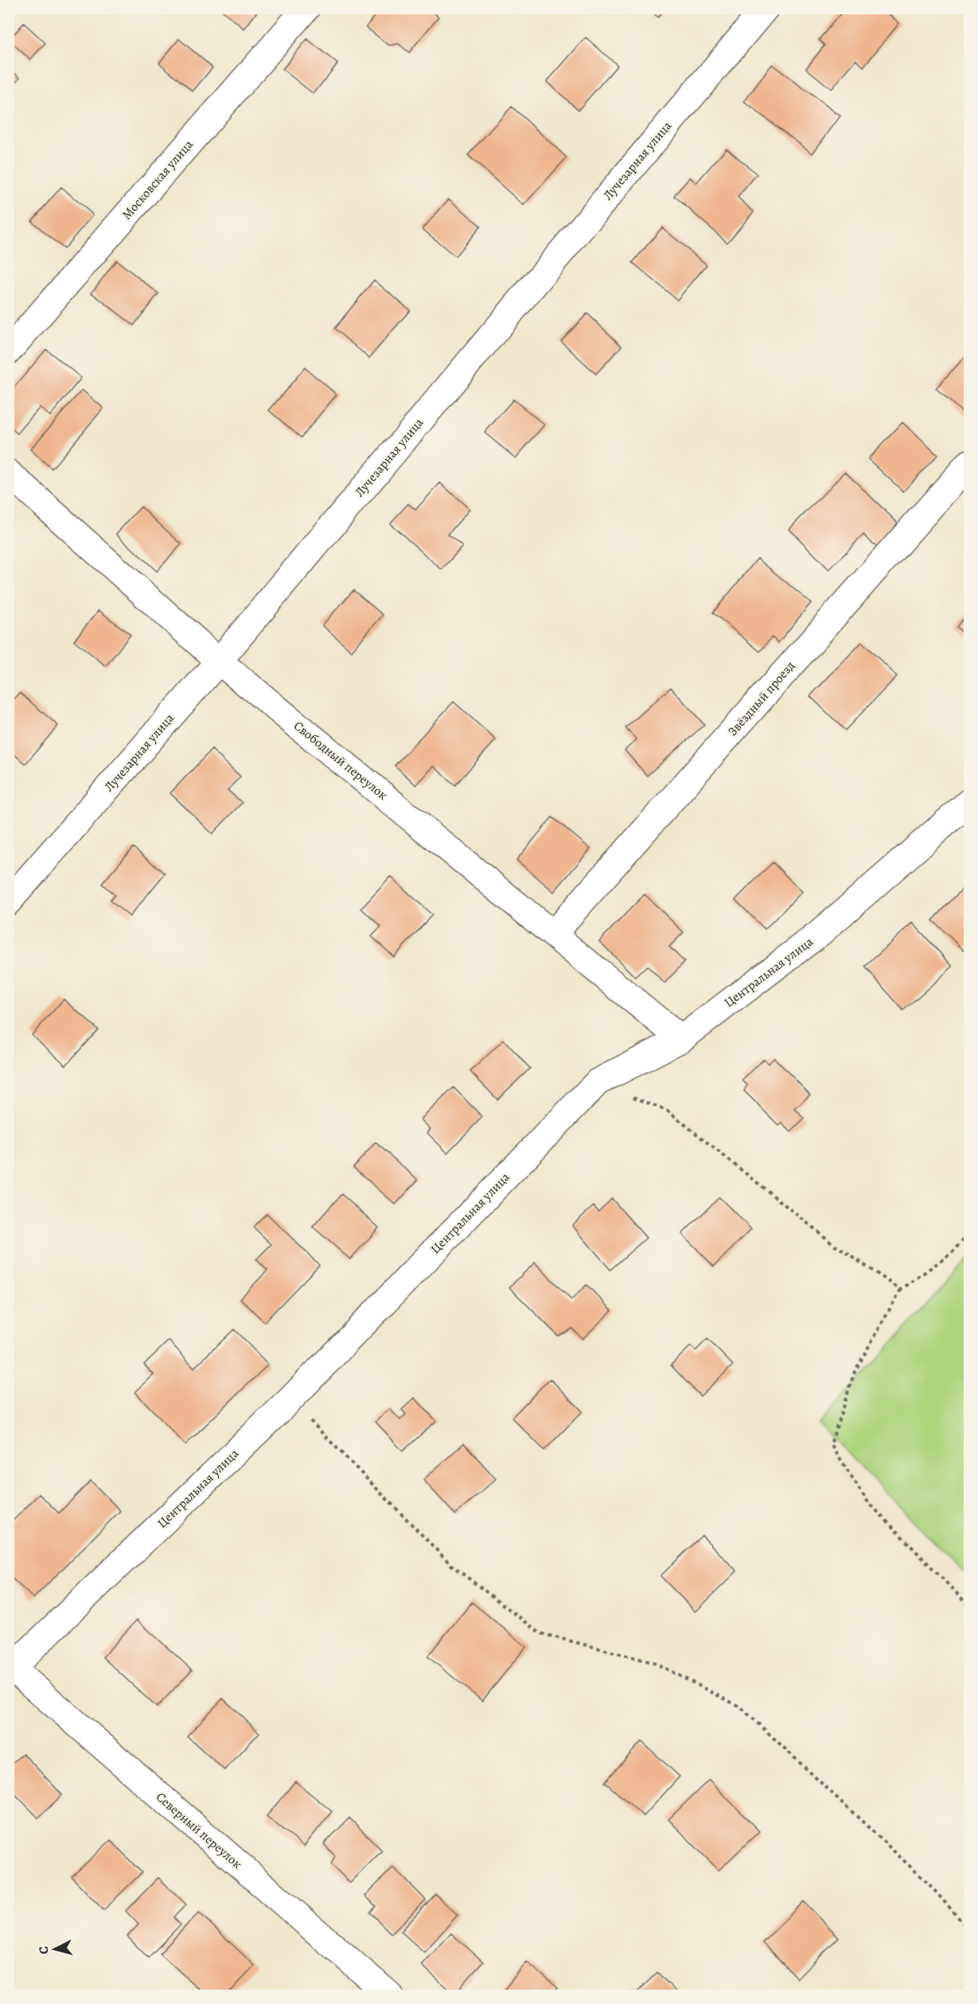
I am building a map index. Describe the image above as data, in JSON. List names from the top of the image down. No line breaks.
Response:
{"streets":{"street":["Лучезарная улица","Московская улица","Звёздный проезд","Свободный переулок","Центральная улица","Северный переулок"]},"crossings":[["Лучезарная улица","Свободный переулок"],["Звёздный проезд","Свободный переулок"],["Свободный переулок","Центральная улица"],["Центральная улица","Северный переулок"]],"north":"left"}
